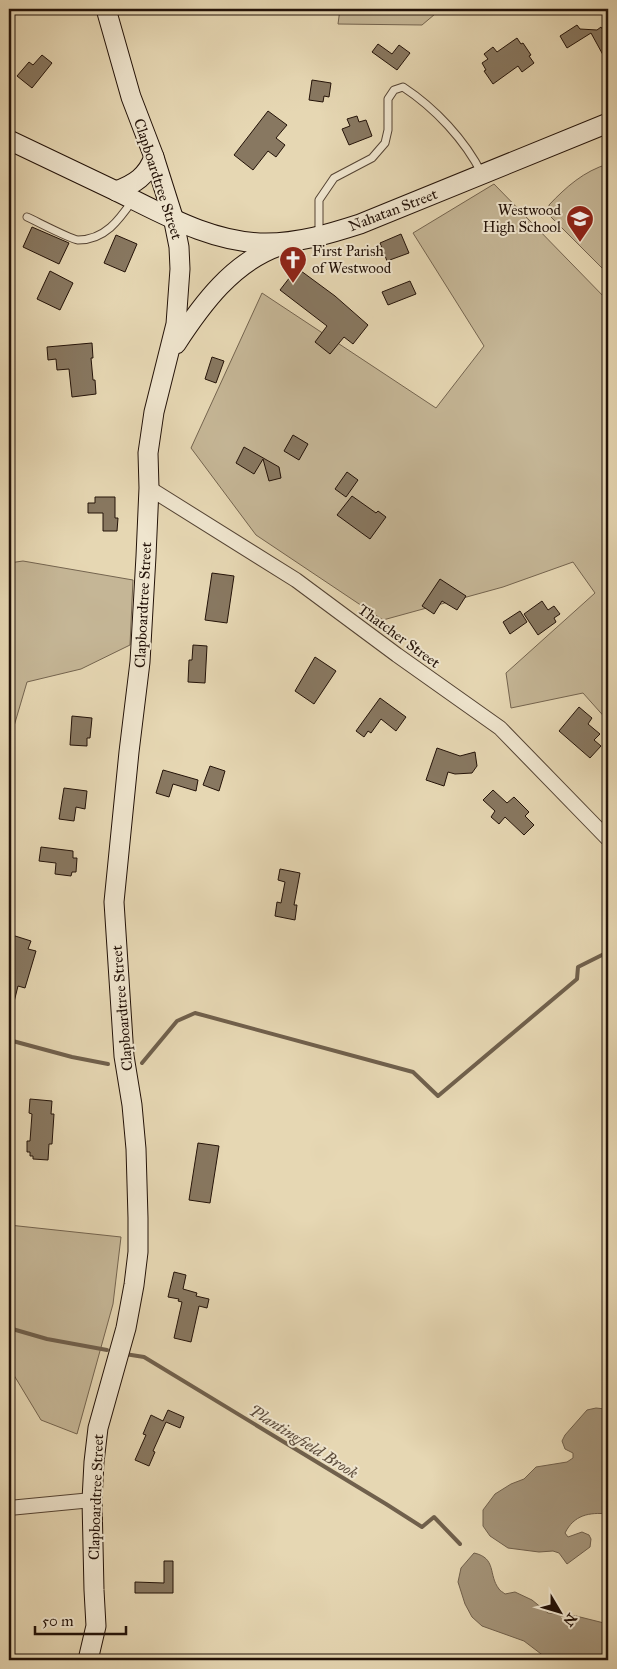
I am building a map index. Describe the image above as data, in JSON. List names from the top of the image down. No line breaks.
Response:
{"streets":{"main road":["Clapboardtree Street","Nahatan Street"],"street":["Thatcher Street"]},"crossings":[["Clapboardtree Street","Nahatan Street"],["Clapboardtree Street","Thatcher Street"]],"water":["Plantingfield Brook"],"places":{"school or university":["Westwood High School"],"church":["First Parish of Westwood"]},"scale_bar":"50 m","north":"bottom right"}
